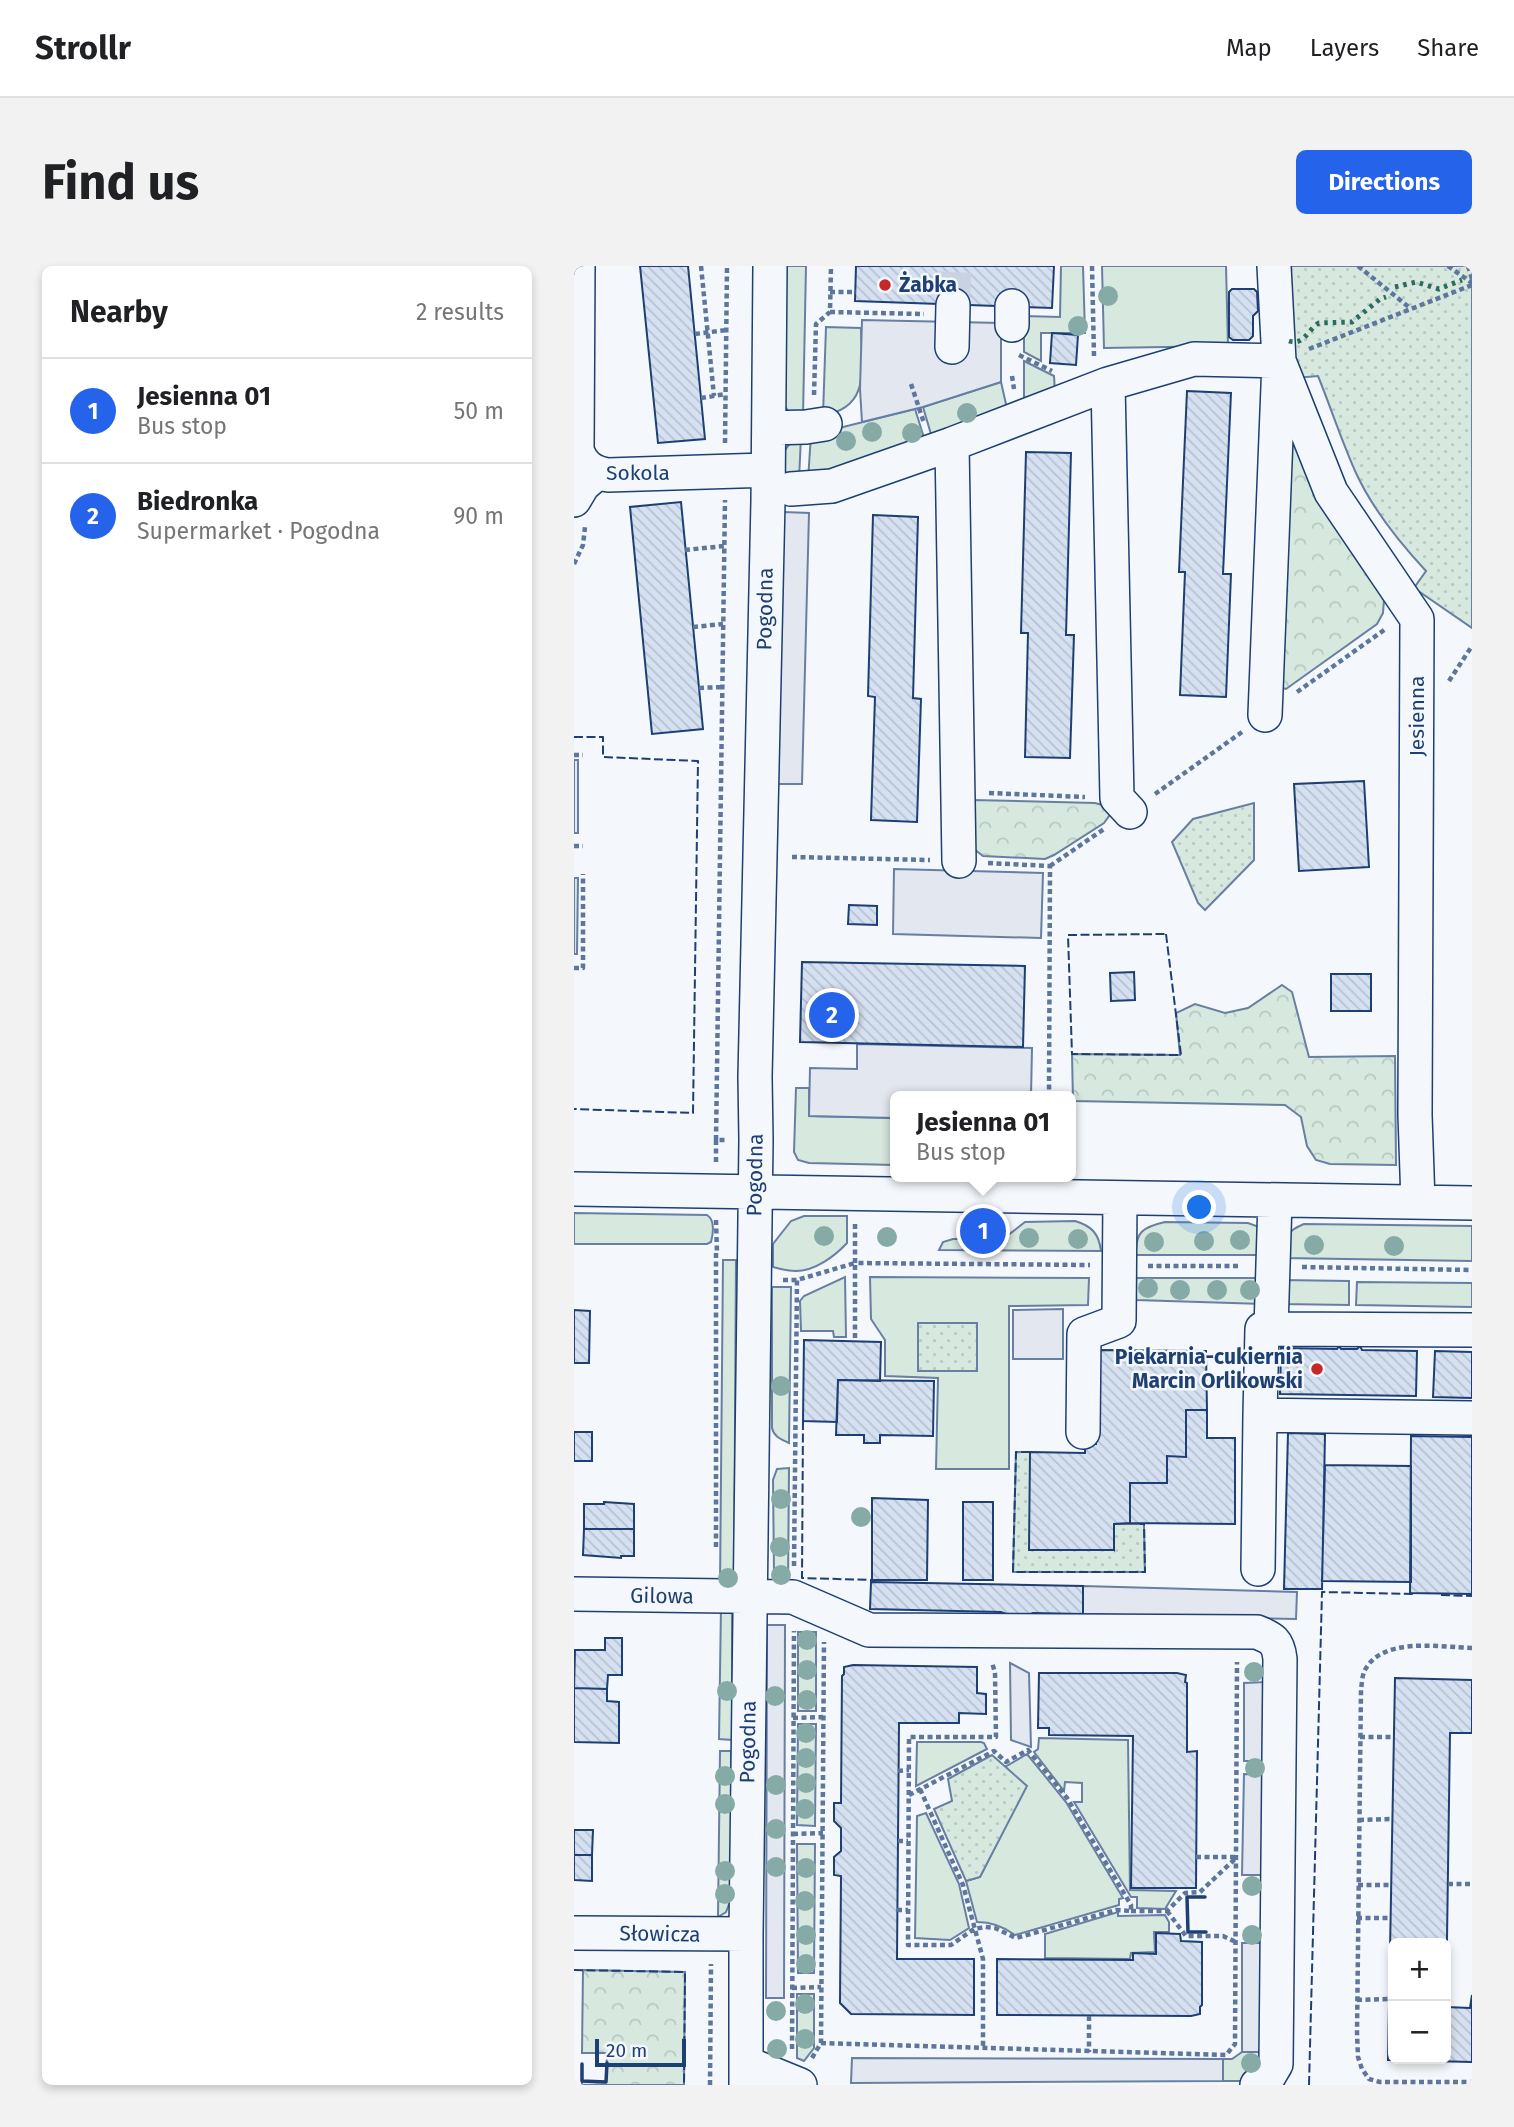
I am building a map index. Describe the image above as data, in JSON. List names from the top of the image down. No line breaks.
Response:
{"streets":{"street":["Sokola","Pogodna","Jesienna","Gilowa","Słowicza"]},"crossings":[["Sokola","Pogodna"],["Pogodna","Gilowa"],["Pogodna","Słowicza"]],"places":["Żabka","Piekarnia-cukiernia Marcin Orlikowski"],"scale_bar":"20 m","page":{"header":"Strollr","nav":["Map","Layers","Share"],"buttons":"Directions","title":"Find us","heading":["Nearby","2 results"],"list":[{"mark":"1","name":"Jesienna 01","note":"Bus stop","value":"50 m"},{"mark":"2","name":"Biedronka","note":"Supermarket · Pogodna","value":"90 m"}],"pins":["2","1"],"popup":["Jesienna 01","Bus stop"],"map_buttons":["+","−"],"scale":"20 m"}}
